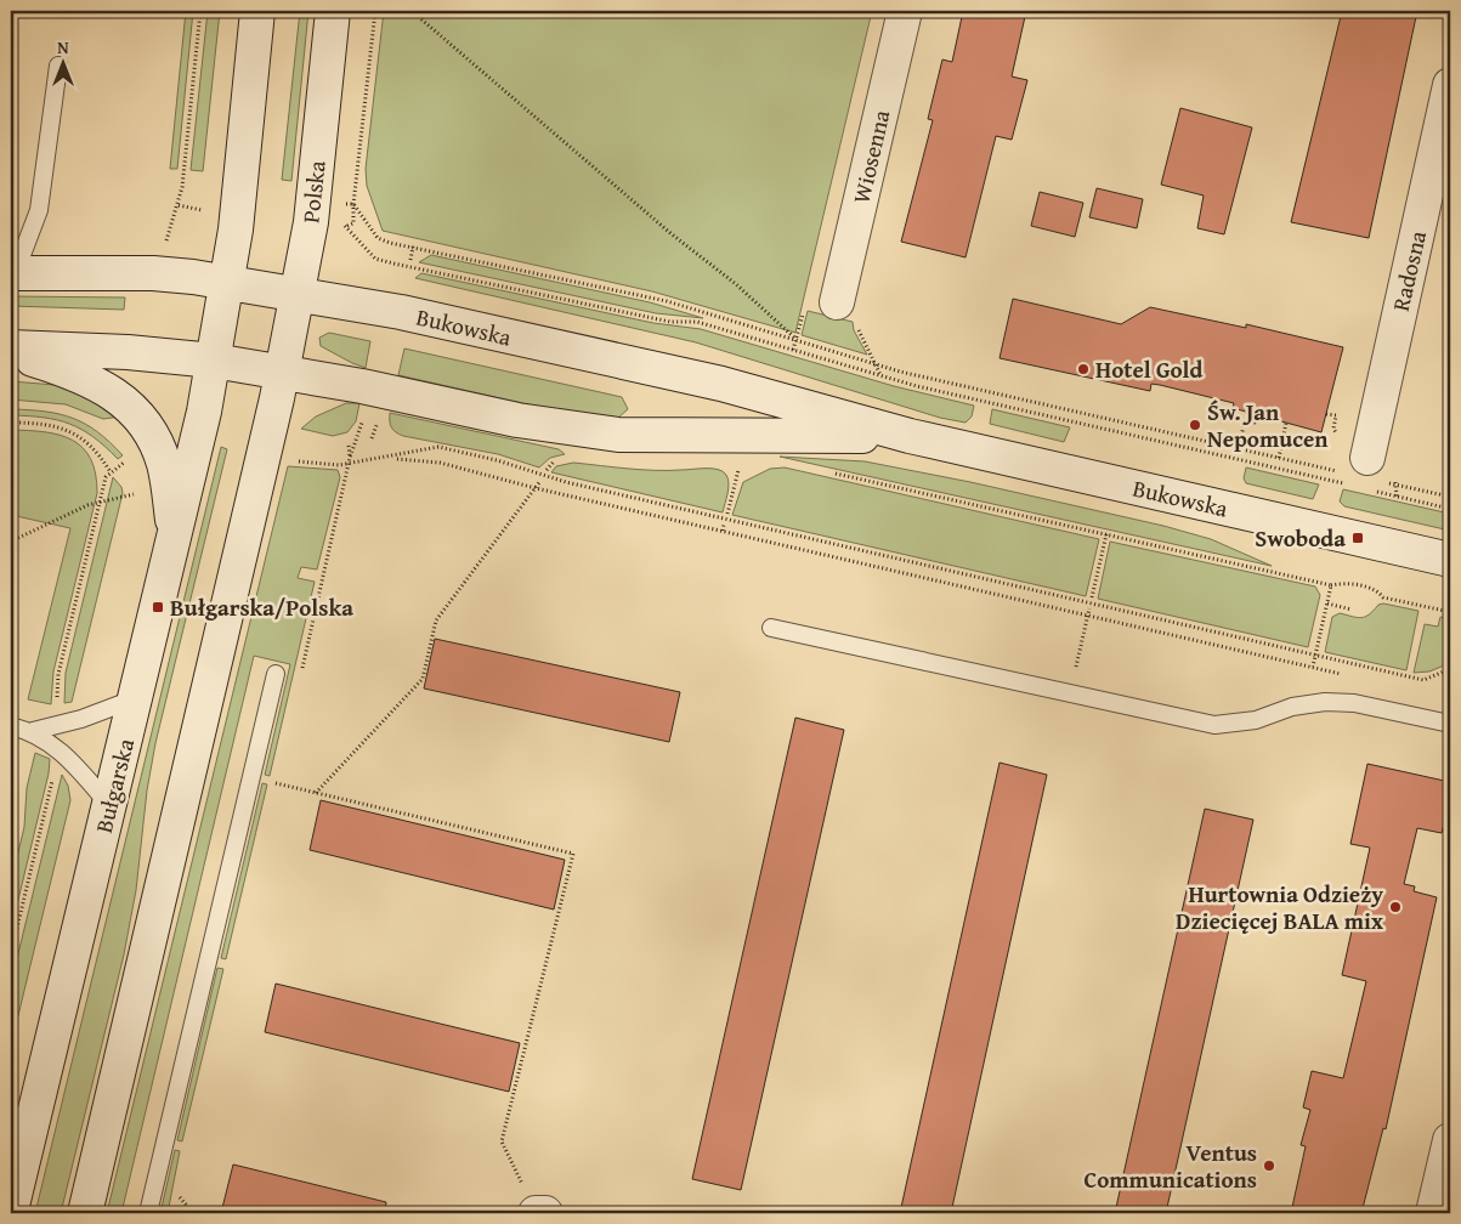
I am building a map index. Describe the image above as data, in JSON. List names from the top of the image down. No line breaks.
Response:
{"streets":{"street":["Wiosenna","Polska","Radosna","Bukowska","Bułgarska"]},"crossings":[["Polska","Bukowska"],["Bukowska","Bułgarska"]],"places":{"other":["Hotel Gold","Św. Jan Nepomucen","Hurtownia Odzieży Dziecięcej BALA mix","Ventus Communications"],"transit":["Swoboda","Bułgarska/Polska"]},"north":"top"}
